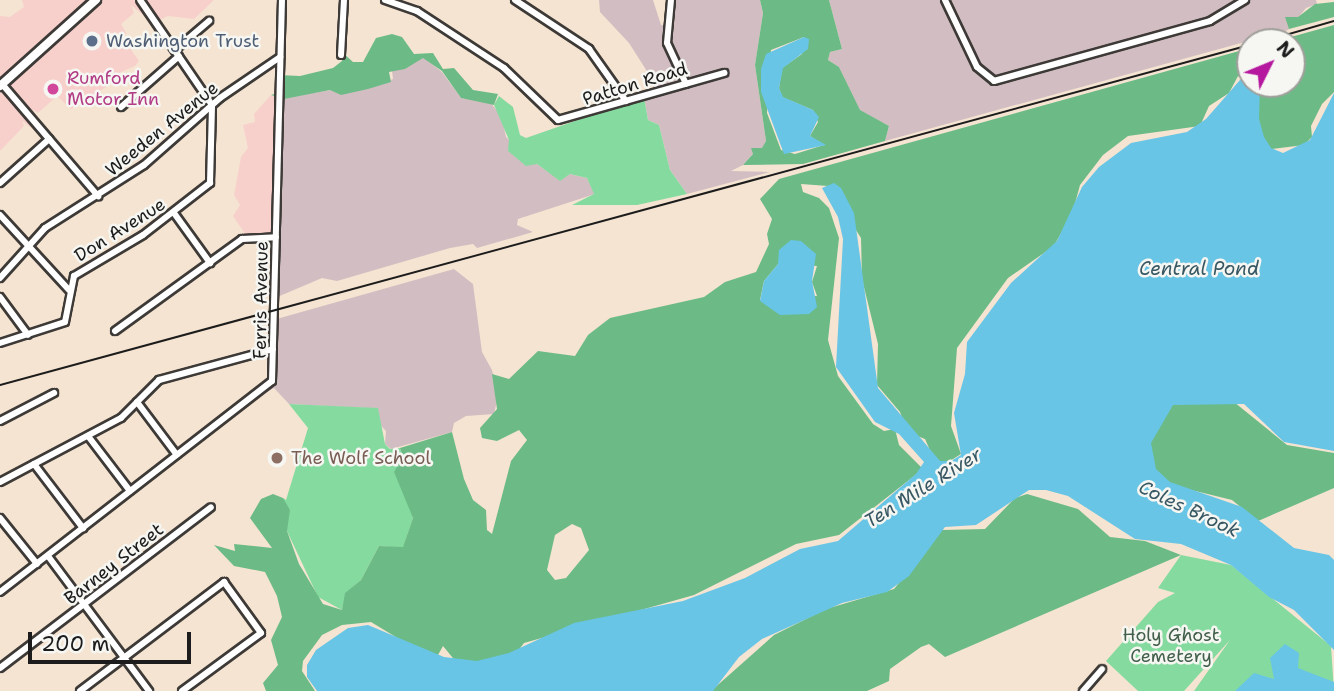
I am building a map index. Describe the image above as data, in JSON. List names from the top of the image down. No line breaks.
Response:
{"streets":{"street":["Patton Road","Weeden Avenue","Don Avenue","Ferris Avenue","Barney Street"]},"crossings":[["Weeden Avenue","Don Avenue"],["Weeden Avenue","Ferris Avenue"]],"water":["Central Pond","Ten Mile River","Coles Brook"],"parks":["Holy Ghost Cemetery"],"places":["Washington Trust","Rumford Motor Inn","The Wolf School"],"scale_bar":"200 m","north":"top right"}
